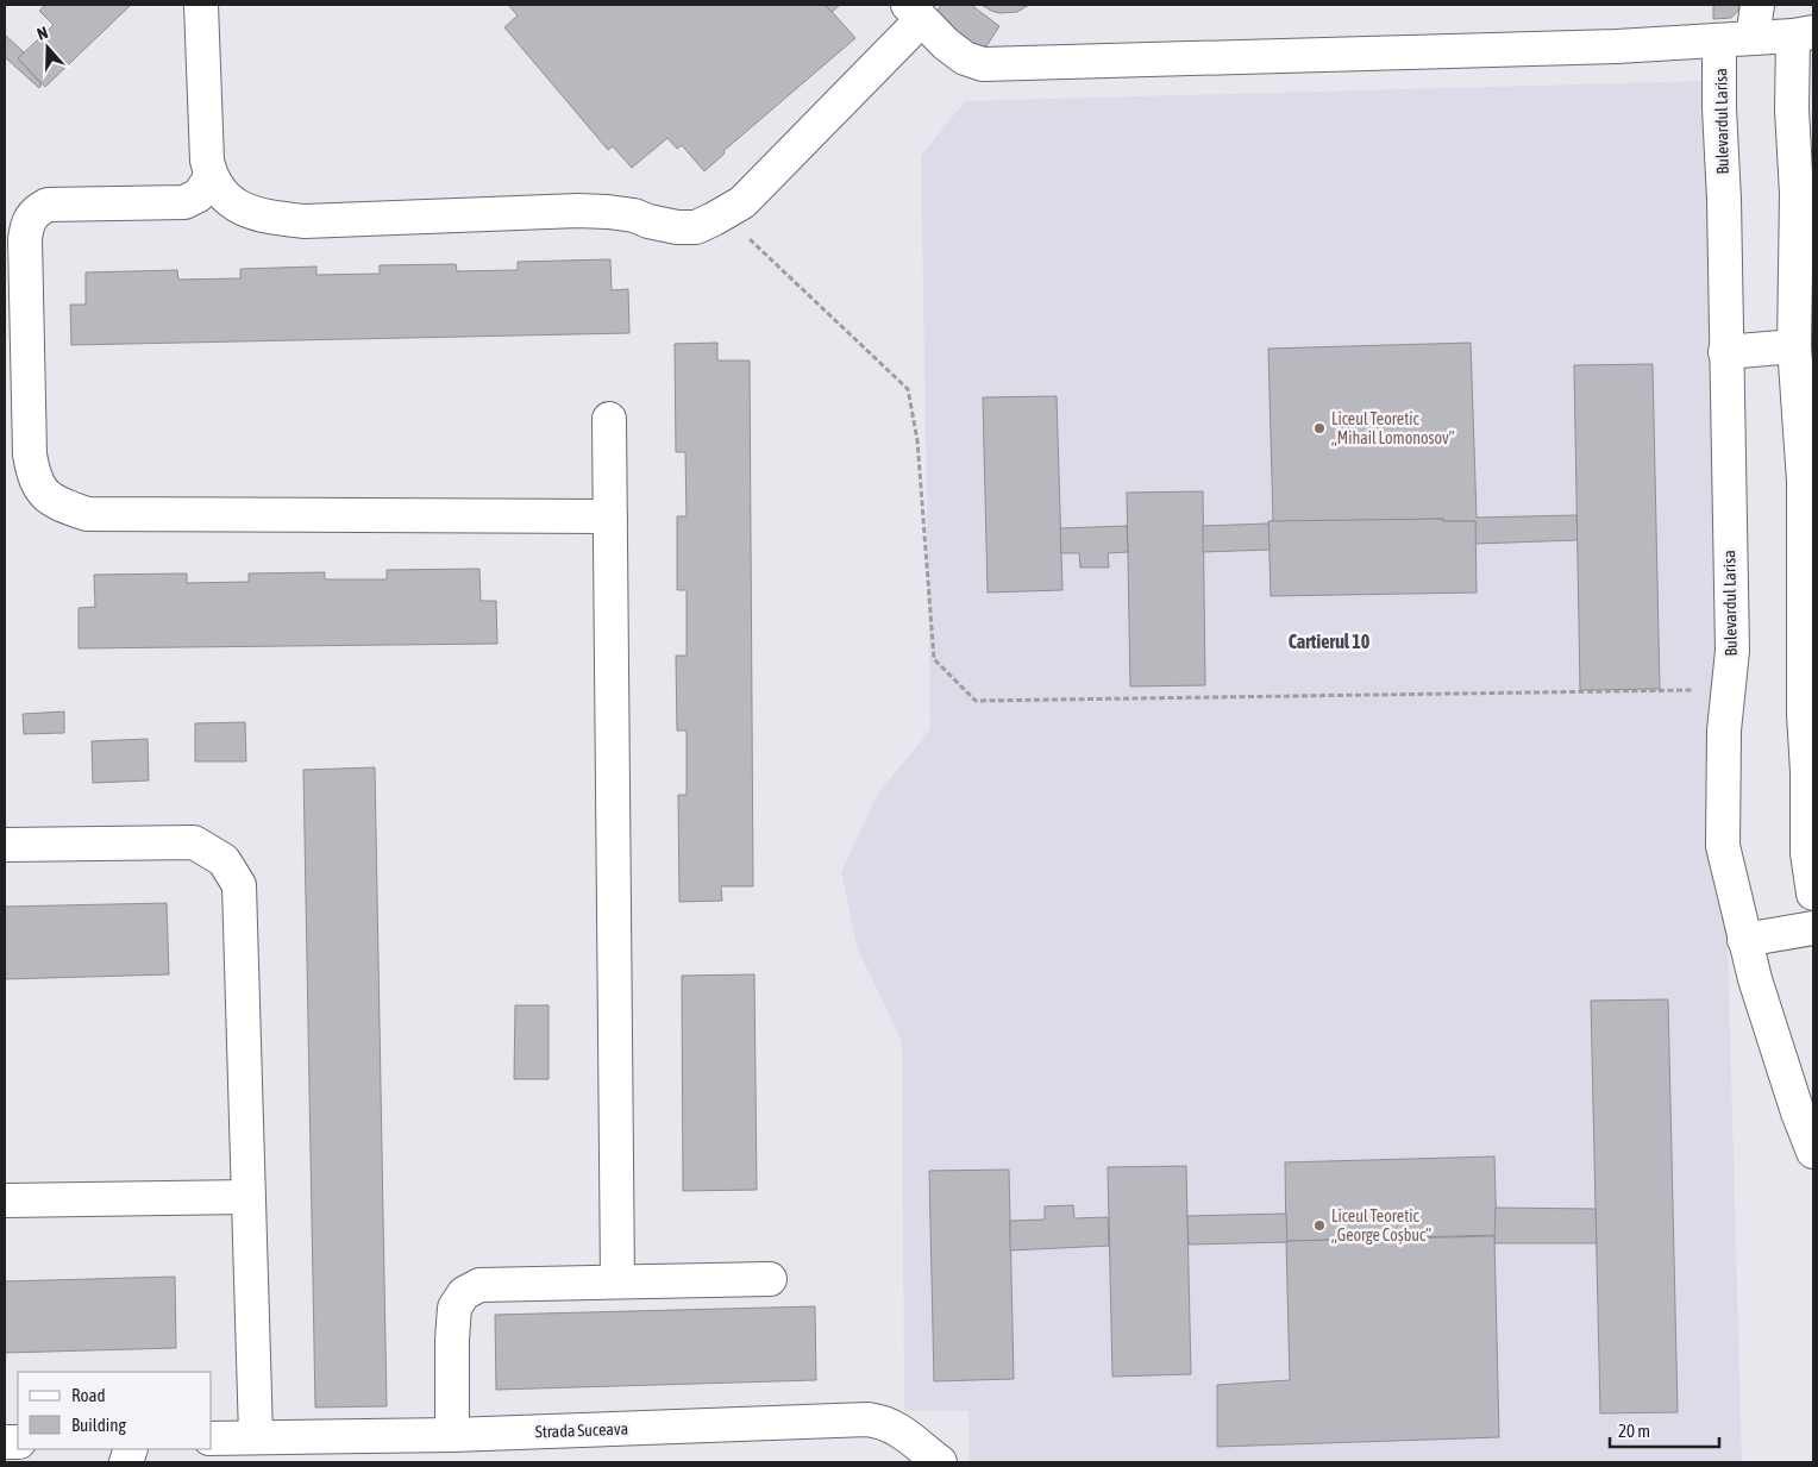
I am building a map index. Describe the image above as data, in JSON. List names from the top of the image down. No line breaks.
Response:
{"streets":{"street":["Bulevardul Larisa","Strada Suceava"]},"districts":["Cartierul 10"],"places":["Liceul Teoretic „Mihail Lomonosov”","Liceul Teoretic „George Coșbuc”"],"legend":["Road","Building"],"scale_bar":"20 m","north":"top"}
